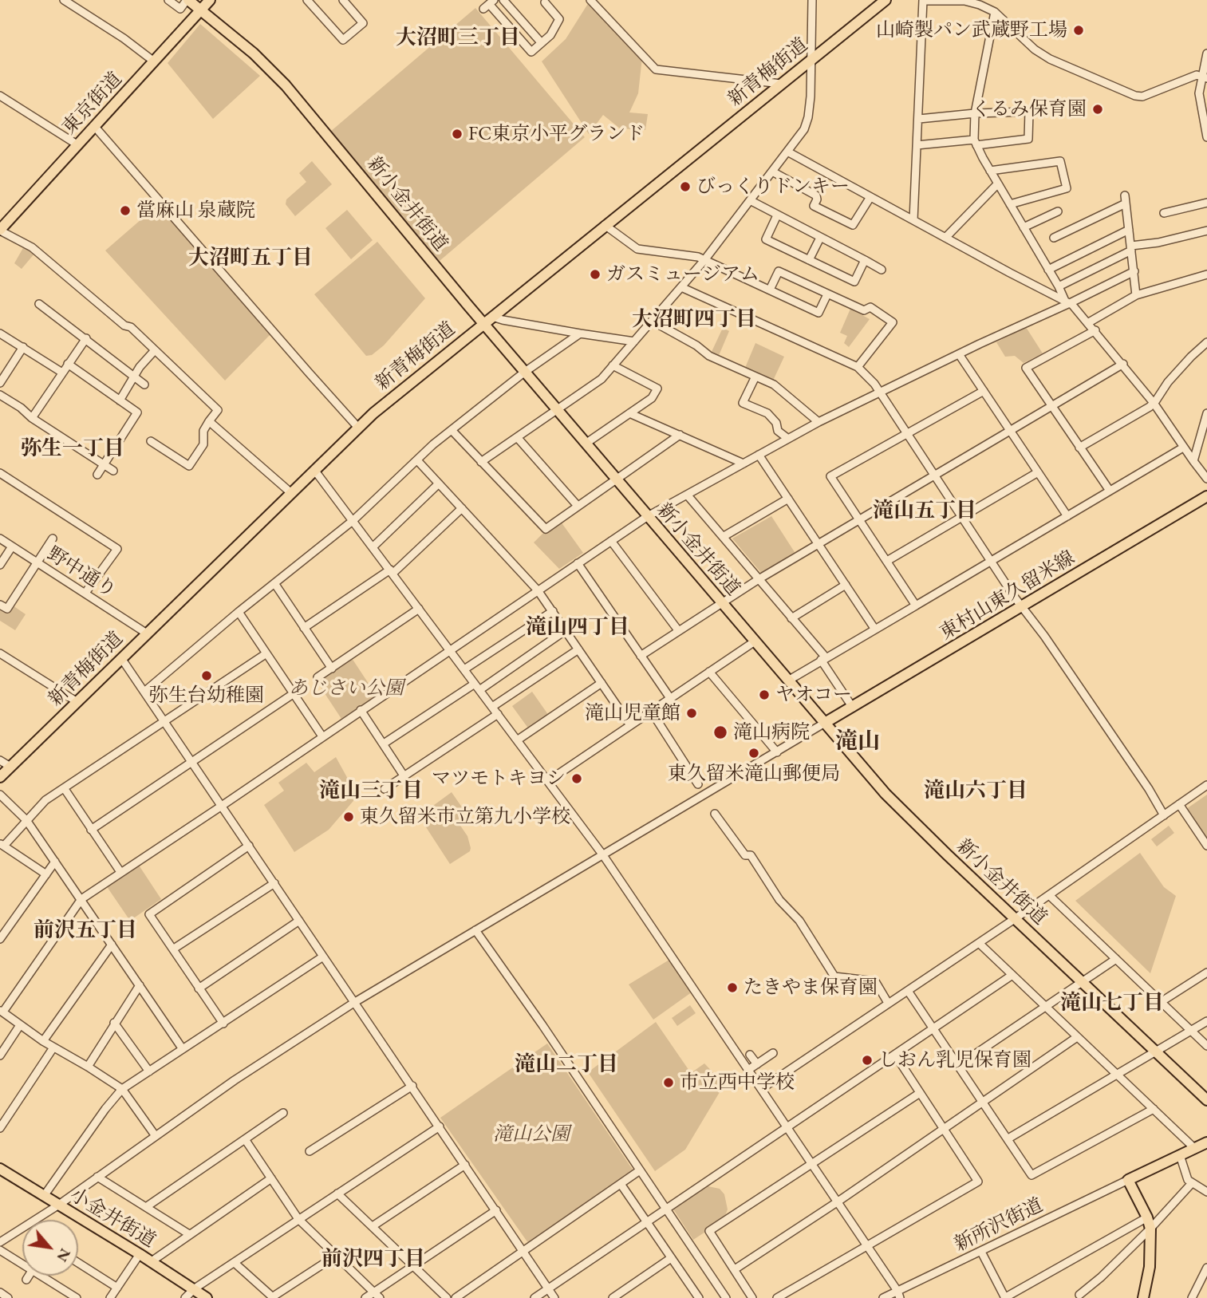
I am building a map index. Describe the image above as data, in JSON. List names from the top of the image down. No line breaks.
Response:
{"streets":{"main road":["新青梅街道","東京街道","新小金井街道","東村山東久留米線","小金井街道"],"street":["野中通り","新所沢街道"]},"crossings":[["新青梅街道","新小金井街道"],["新青梅街道","野中通り"],["東京街道","新小金井街道"],["新小金井街道","東村山東久留米線"]],"districts":["大沼町三丁目","大沼町五丁目","大沼町四丁目","弥生一丁目","滝山五丁目","滝山四丁目","滝山","滝山三丁目","滝山六丁目","前沢五丁目","滝山七丁目","滝山二丁目","前沢四丁目"],"parks":["あじさい公園","滝山公園"],"places":["山崎製パン武蔵野工場","くるみ保育園","FC東京小平グランド","びっくりドンキー","當麻山 泉蔵院","ガスミュージアム","弥生台幼稚園","ヤオコー","滝山児童館","滝山病院","東久留米滝山郵便局","マツモトキヨシ","東久留米市立第九小学校","たきやま保育園","しおん乳児保育園","市立西中学校"],"north":"bottom right"}
